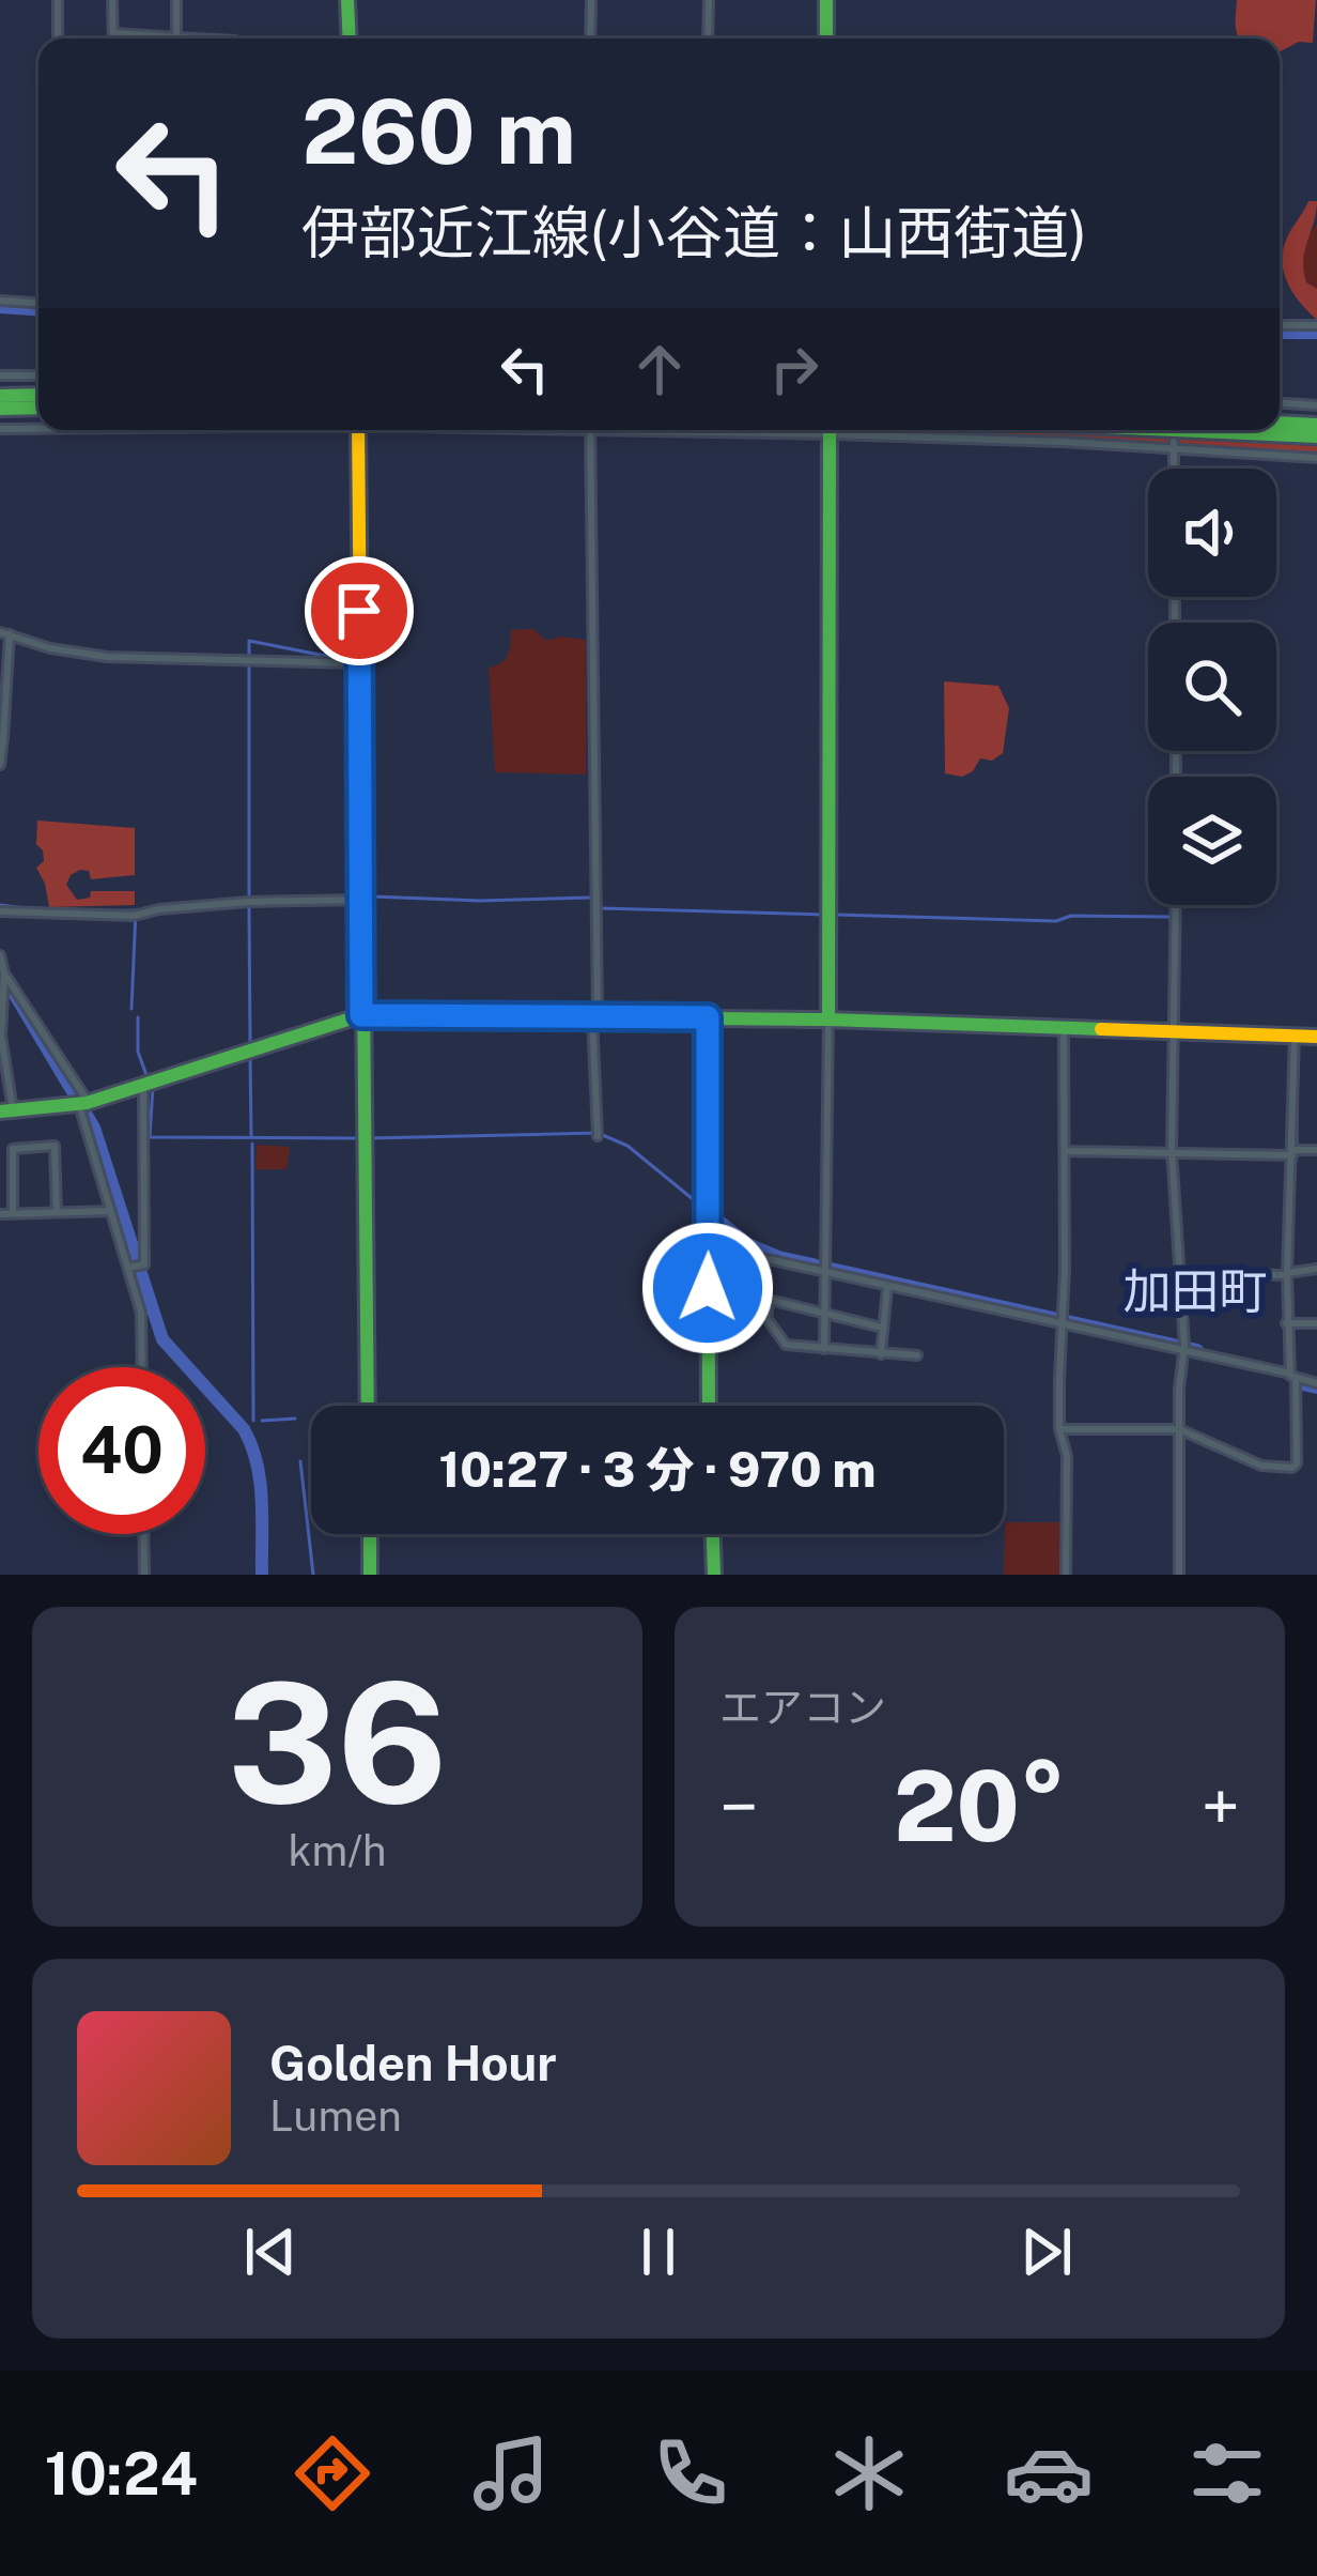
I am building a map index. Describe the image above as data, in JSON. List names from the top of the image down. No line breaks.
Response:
{"districts":["加田町"],"page":{"turn":["260 m","伊部近江線(小谷道：山西街道)"],"limit":"40","trip":"10:27 · 3 分 · 970 m","tile":[["36","km/h"],"エアコン"],"heat":["−","20°","+"],"song":["Golden Hour","Lumen"],"tabs":"10:24"}}
